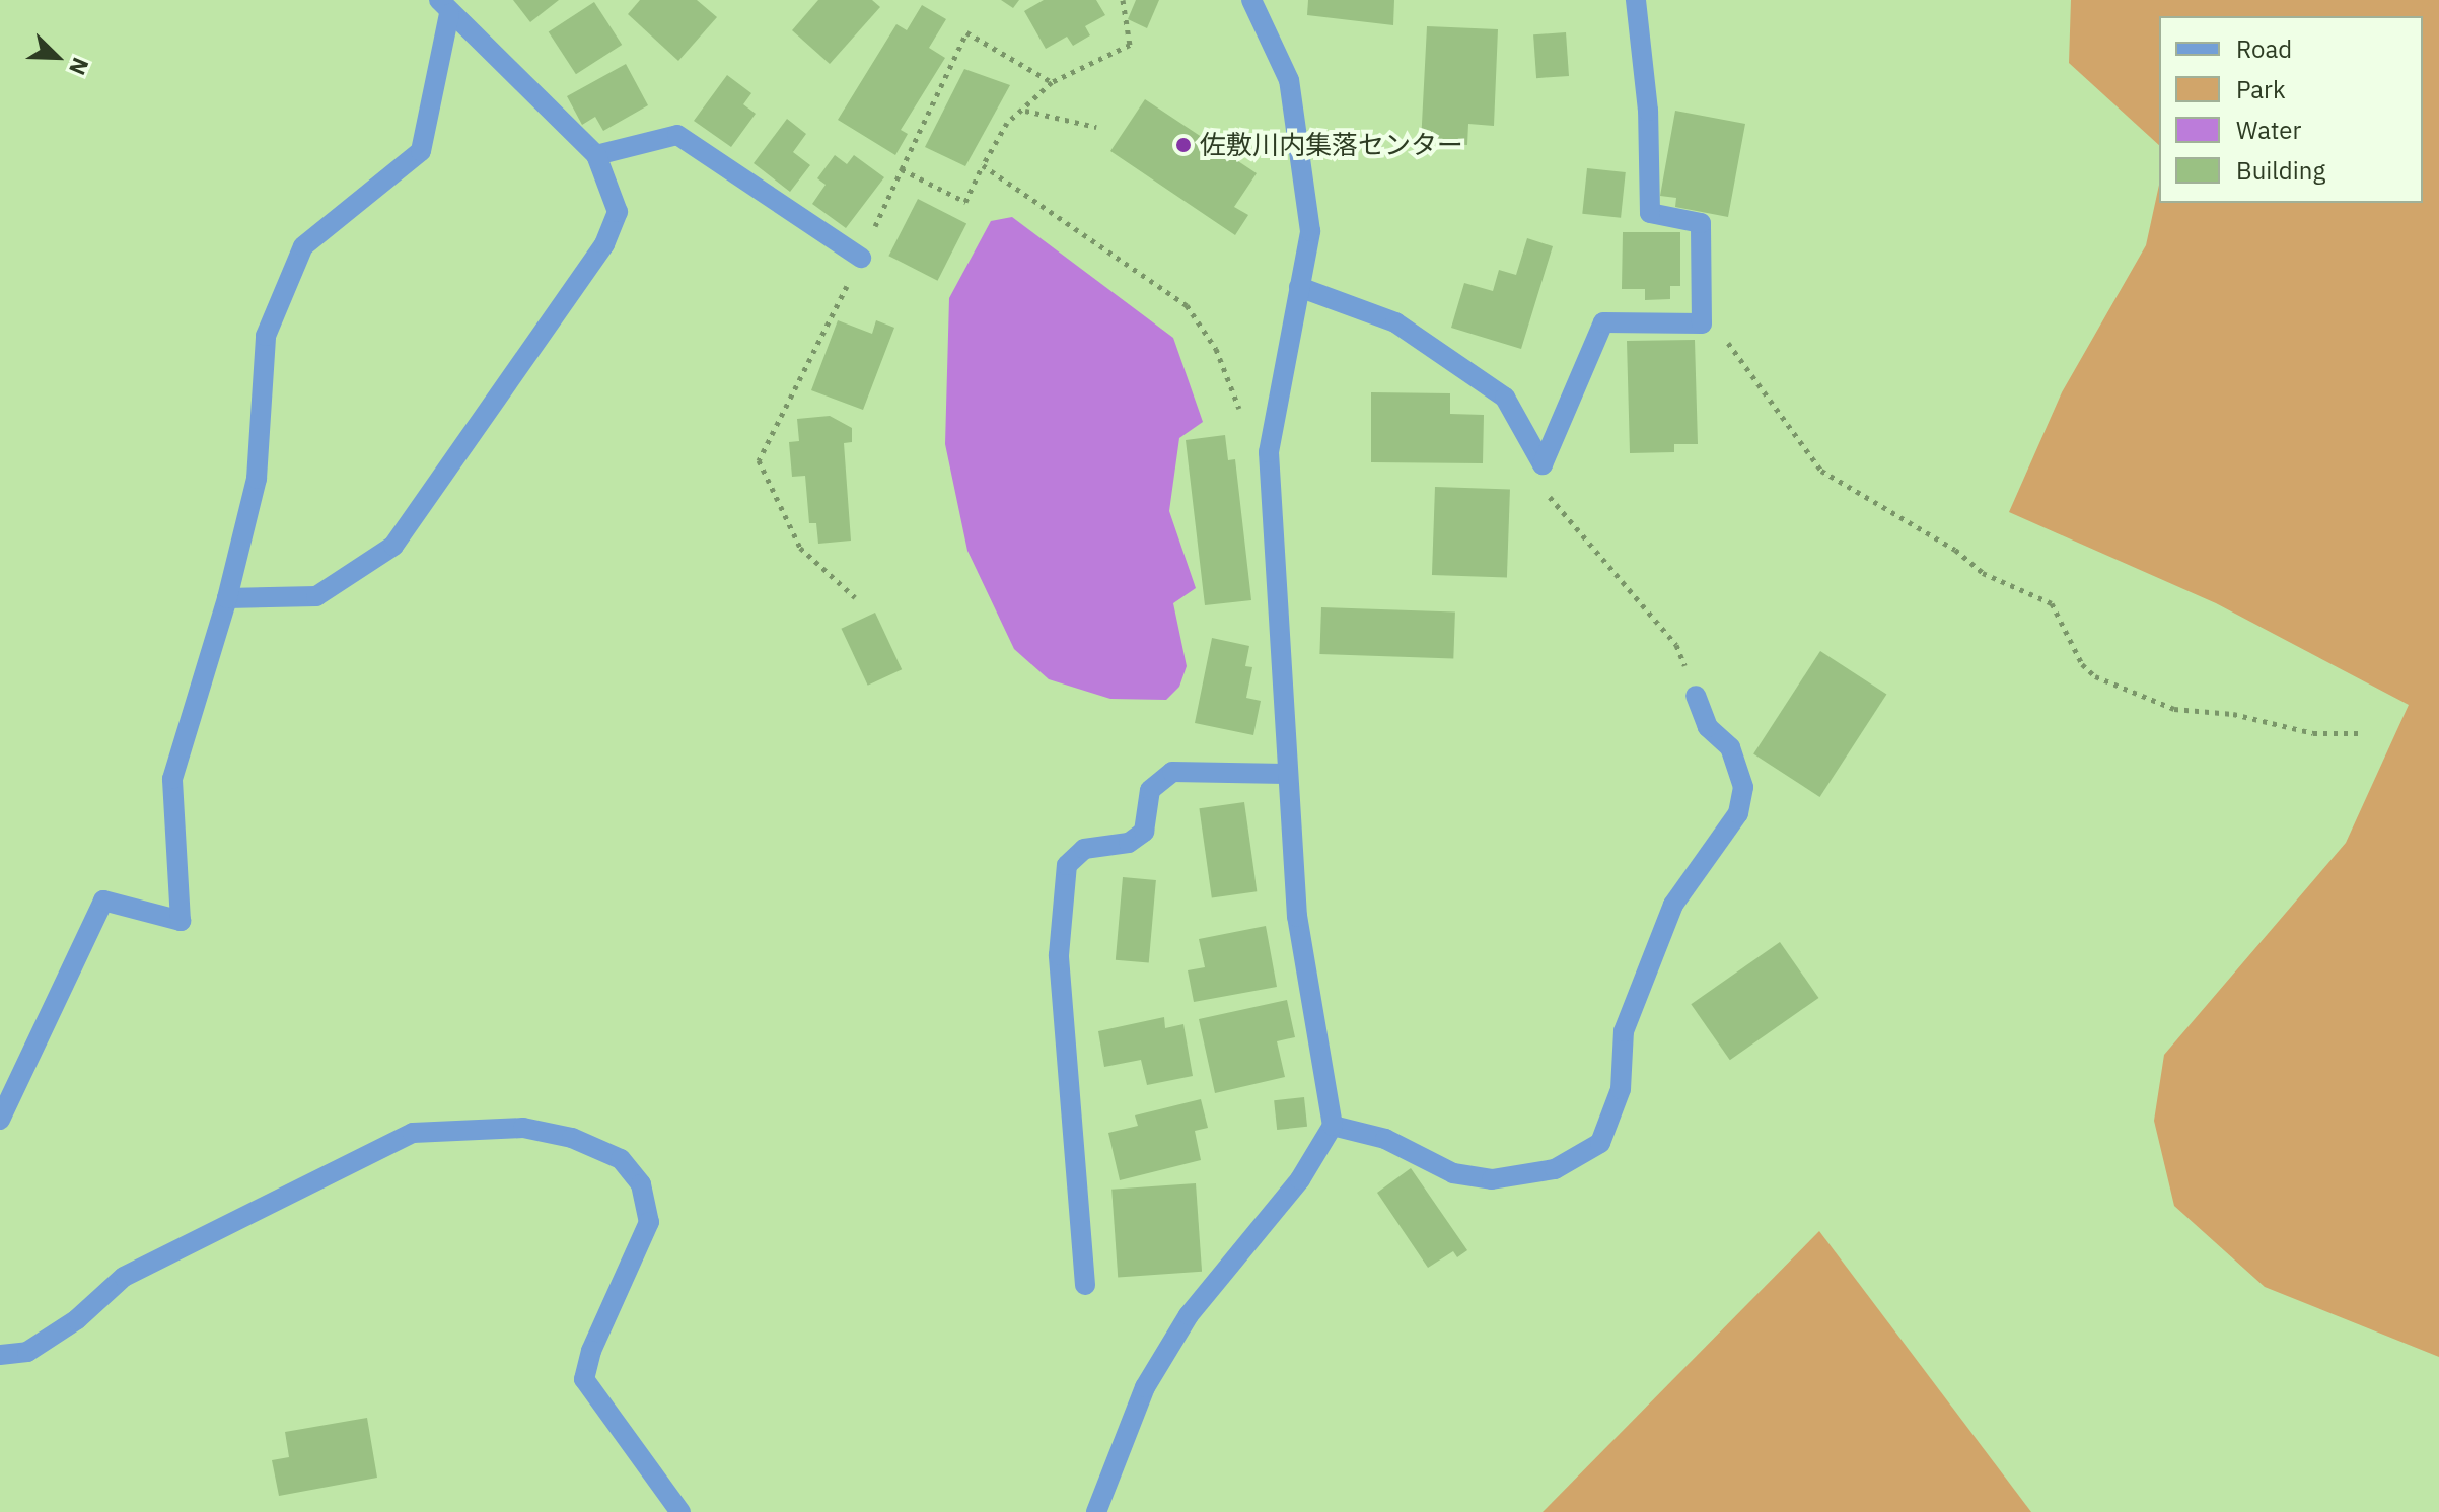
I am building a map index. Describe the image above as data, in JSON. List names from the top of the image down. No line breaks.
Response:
{"places":["佐敷川内集落センター"],"legend":["Road","Park","Water","Building"],"north":"bottom right"}
